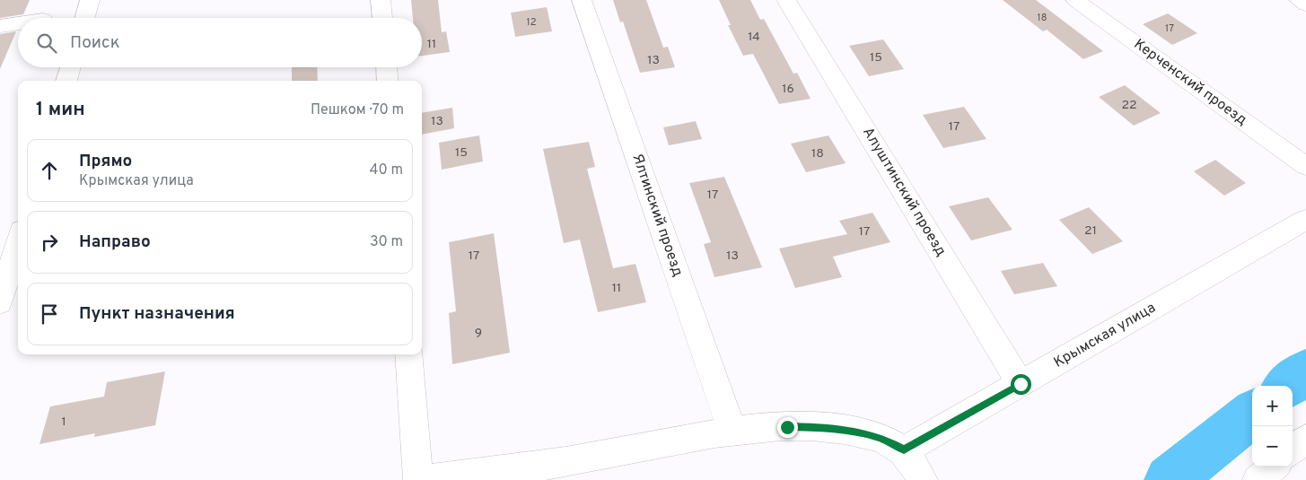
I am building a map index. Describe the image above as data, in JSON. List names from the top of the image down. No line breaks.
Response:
{"streets":{"street":["Керченский проезд","Алуштинский проезд","Ялтинский проезд","Крымская улица"]},"crossings":[["Алуштинский проезд","Крымская улица"]],"house_numbers":["18","12","17","14","11","15","13","16","22","13","17","15","18","17","21","17","17","13","11","9","1"],"page":{"search":"Поиск","heading":["1 мин","Пешком · 70 m"],"list":[["Прямо","Крымская улица","40 m"],["Направо","30 m"],"Пункт назначения"],"map_buttons":["+","−"]}}
